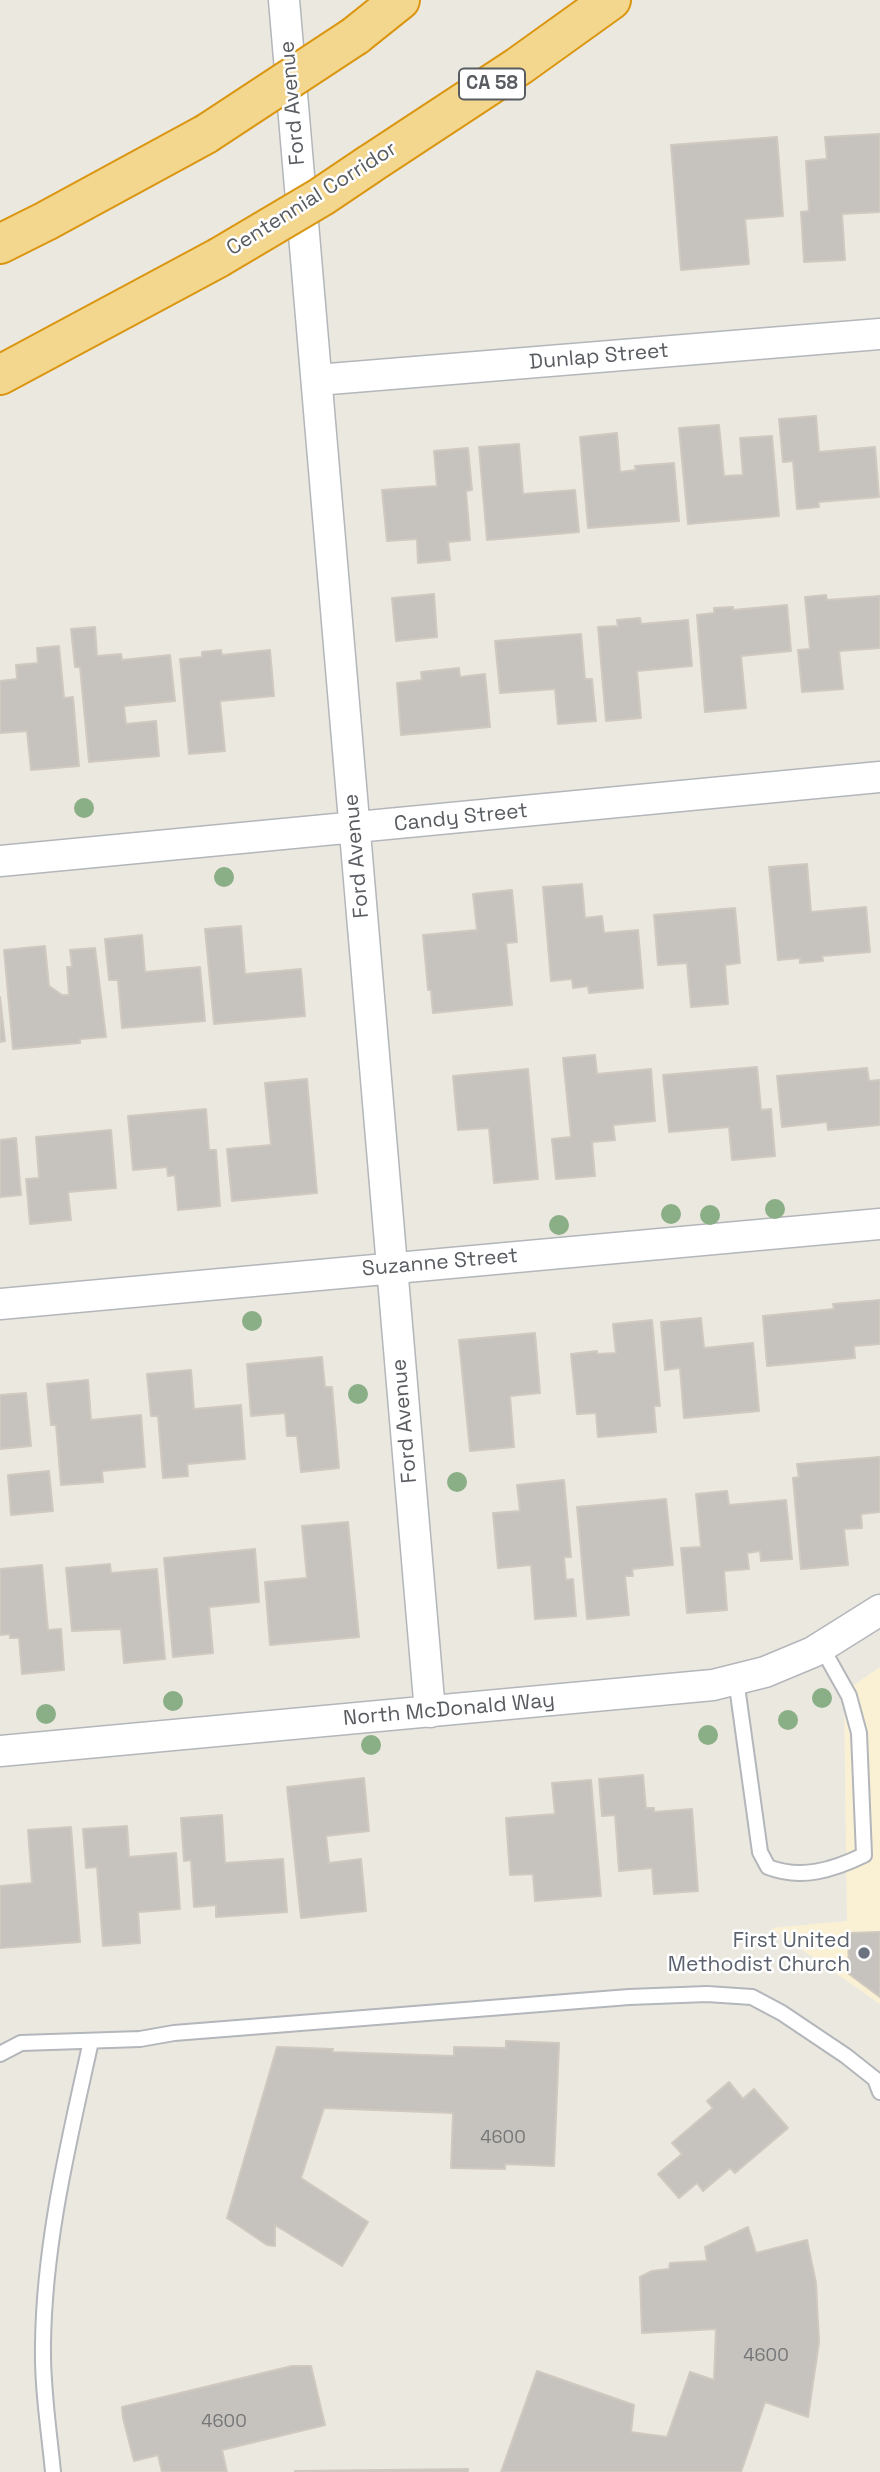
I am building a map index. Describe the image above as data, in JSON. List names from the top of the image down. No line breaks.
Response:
{"streets":{"highway":["CA 58","Centennial Corridor"],"street":["Ford Avenue","Dunlap Street","Candy Street","Suzanne Street","North McDonald Way"]},"crossings":[["Ford Avenue","Dunlap Street"],["Ford Avenue","Candy Street"],["Ford Avenue","Suzanne Street"],["Ford Avenue","North McDonald Way"]],"places":["First United Methodist Church"],"house_numbers":["4600","4600","4600"]}
